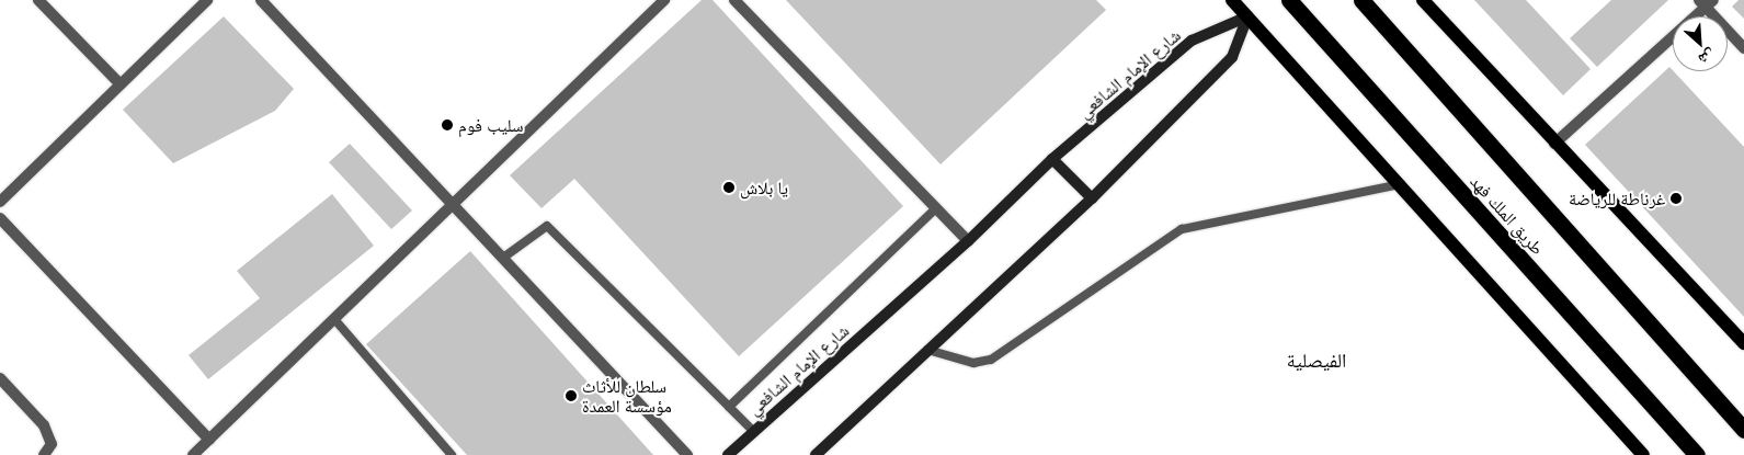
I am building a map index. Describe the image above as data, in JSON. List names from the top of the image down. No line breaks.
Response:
{"streets":{"highway":["طريق الملك فهد"],"main road":["شارع الإمام الشافعي"]},"districts":["الفيصلية"],"places":["سليب فوم","يا بلاش","غرناطة للرياضة","سلطان للأثاث مؤسسة العمدة"],"north":"bottom right"}
